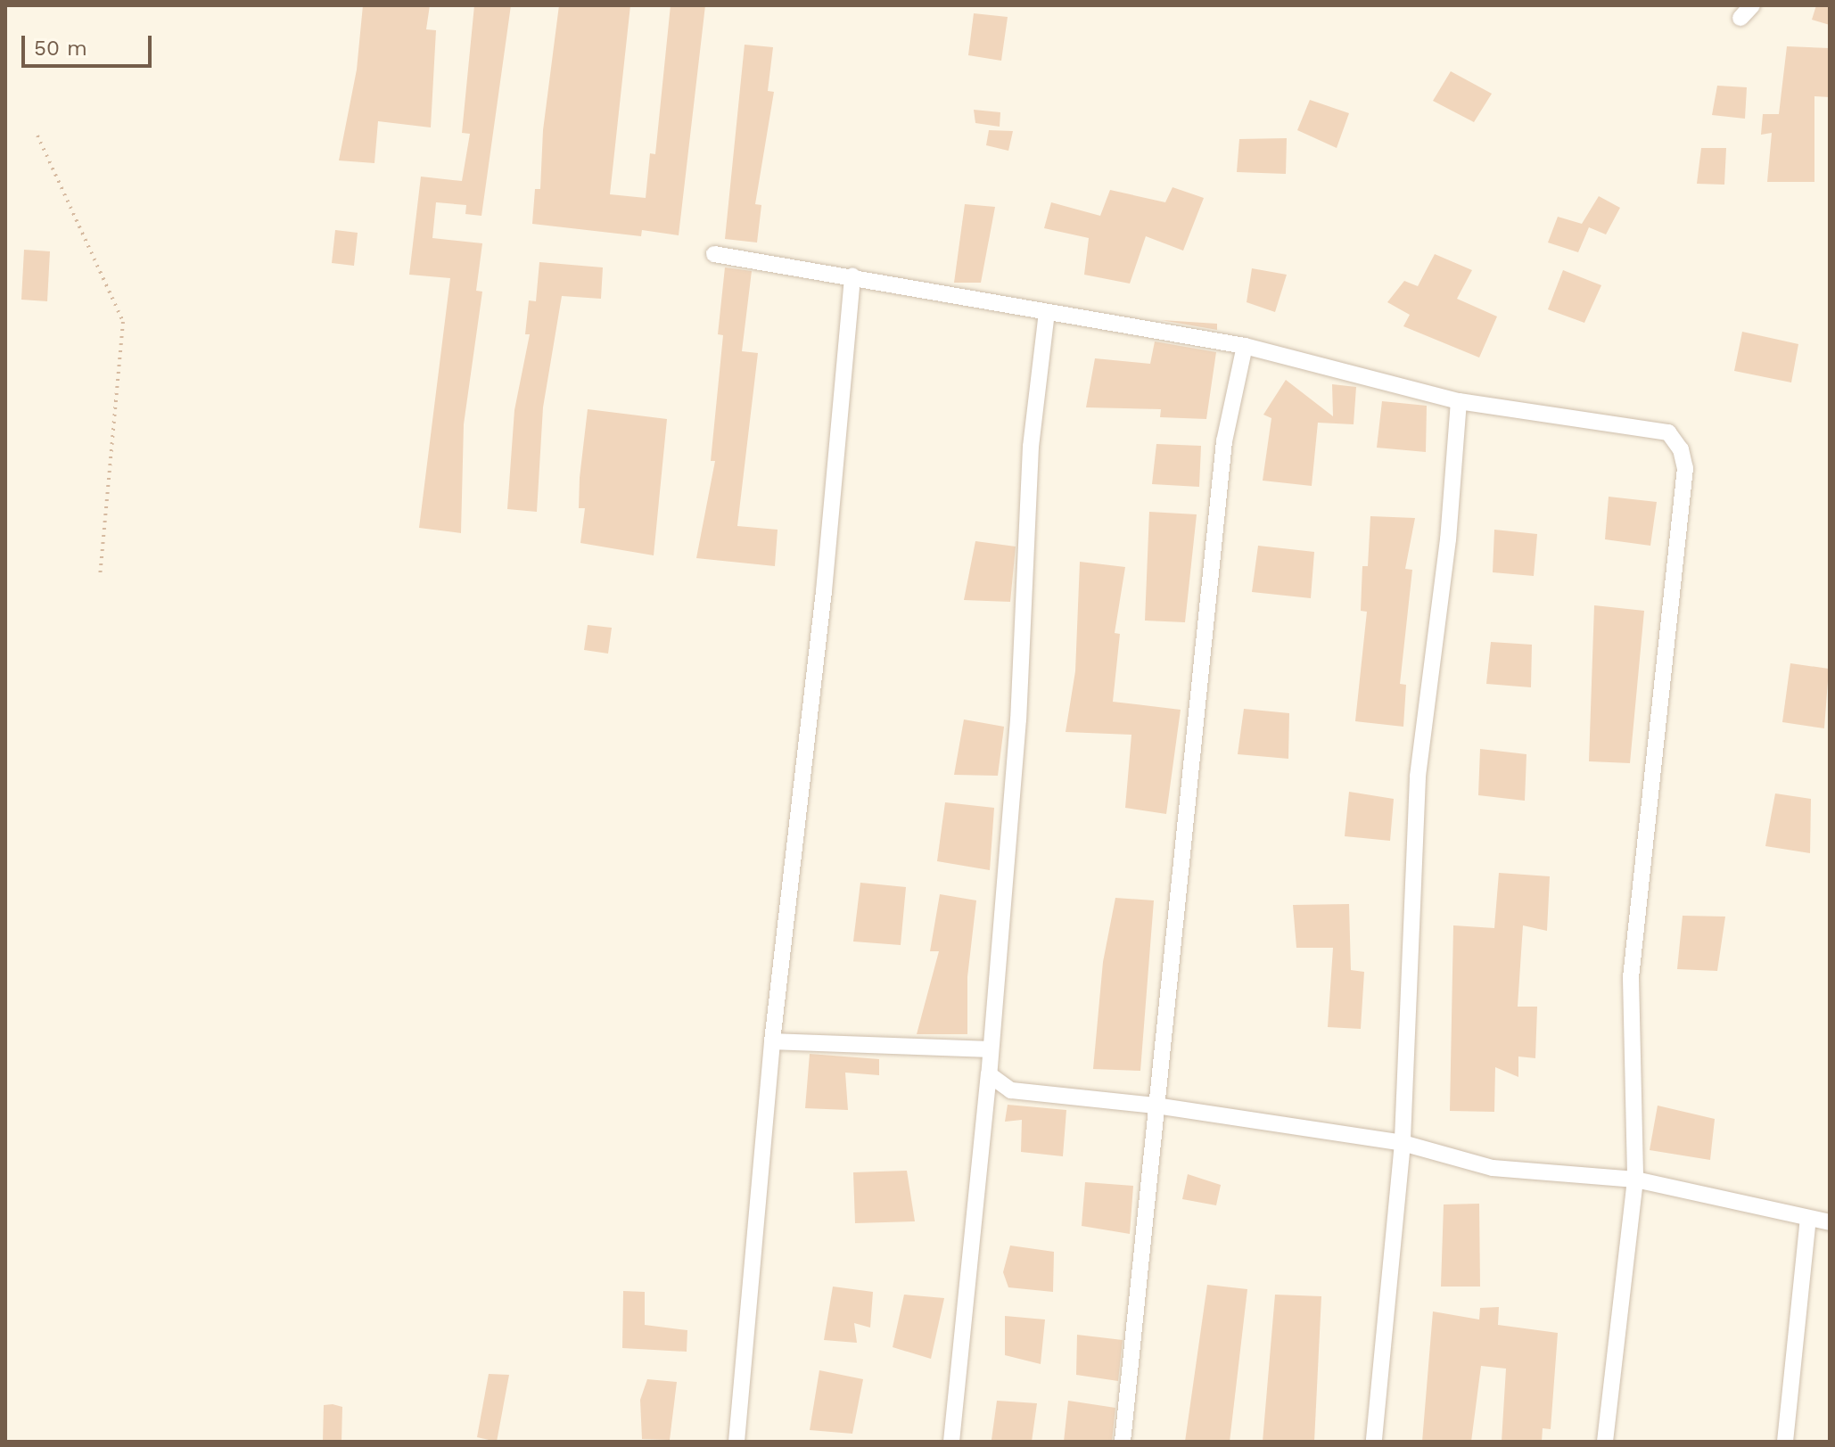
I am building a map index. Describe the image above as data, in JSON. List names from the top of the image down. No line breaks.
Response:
{"scale_bar":"50 m"}
